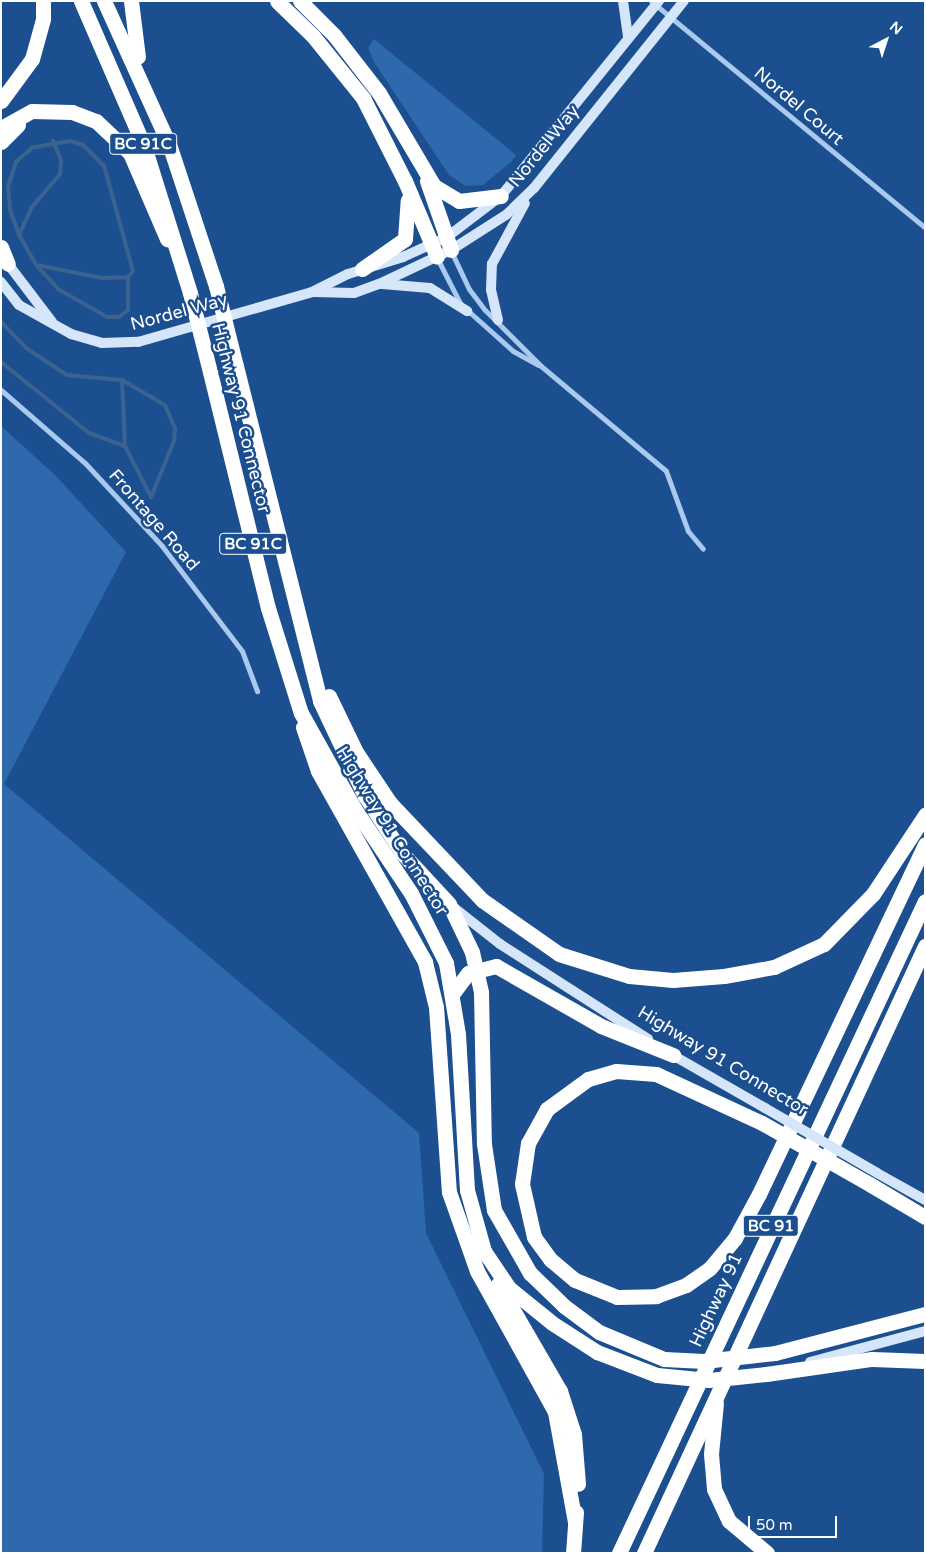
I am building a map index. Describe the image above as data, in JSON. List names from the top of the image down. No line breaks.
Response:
{"streets":{"highway":["BC 91C","Highway 91 Connector","BC 91","Highway 91"],"street":["Nordel Court","Nordel Way","Frontage Road"]},"crossings":[["Nordel Court","Nordel Way"]],"scale_bar":"50 m","north":"top right"}
